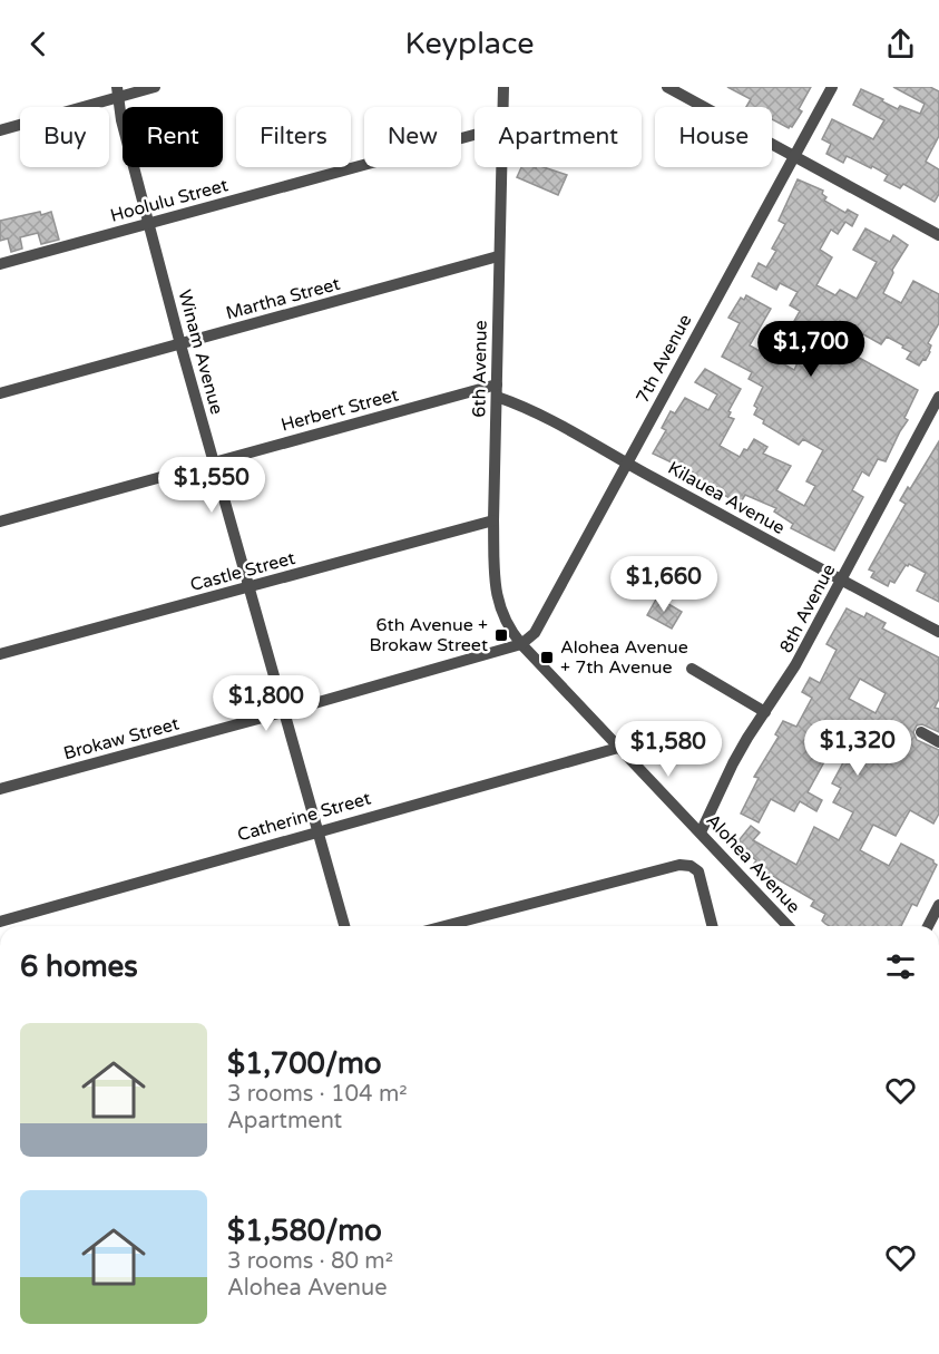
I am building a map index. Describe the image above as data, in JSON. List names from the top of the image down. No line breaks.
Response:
{"streets":{"street":["Hoolulu Street","Martha Street","Winam Avenue","7th Avenue","6th Avenue","Herbert Street","Kilauea Avenue","Castle Street","8th Avenue","Brokaw Street","Catherine Street","Alohea Avenue"]},"crossings":[["Hoolulu Street","Winam Avenue"],["Martha Street","Winam Avenue"],["Martha Street","6th Avenue"],["Winam Avenue","Herbert Street"],["Winam Avenue","Castle Street"],["Winam Avenue","Brokaw Street"],["Winam Avenue","Catherine Street"],["7th Avenue","6th Avenue"],["7th Avenue","Kilauea Avenue"],["7th Avenue","Brokaw Street"],["7th Avenue","Alohea Avenue"],["6th Avenue","Herbert Street"],["6th Avenue","Kilauea Avenue"],["6th Avenue","Castle Street"],["6th Avenue","Brokaw Street"],["6th Avenue","Alohea Avenue"],["Herbert Street","Kilauea Avenue"],["Kilauea Avenue","8th Avenue"],["8th Avenue","Alohea Avenue"],["Brokaw Street","Alohea Avenue"],["Catherine Street","Alohea Avenue"]],"places":{"transit":["6th Avenue + Brokaw Street","Alohea Avenue + 7th Avenue"]},"page":{"header":"Keyplace","chip":["Buy","Rent","Filters","New","Apartment","House"],"price":["$1,700","$1,550","$1,660","$1,800","$1,320","$1,580"],"heading":"6 homes","list":[{"name":"$1,700/mo","note":"3 rooms · 104 m² · Apartment"},{"name":"$1,580/mo","note":"3 rooms · 80 m² · Alohea Avenue"}]}}
